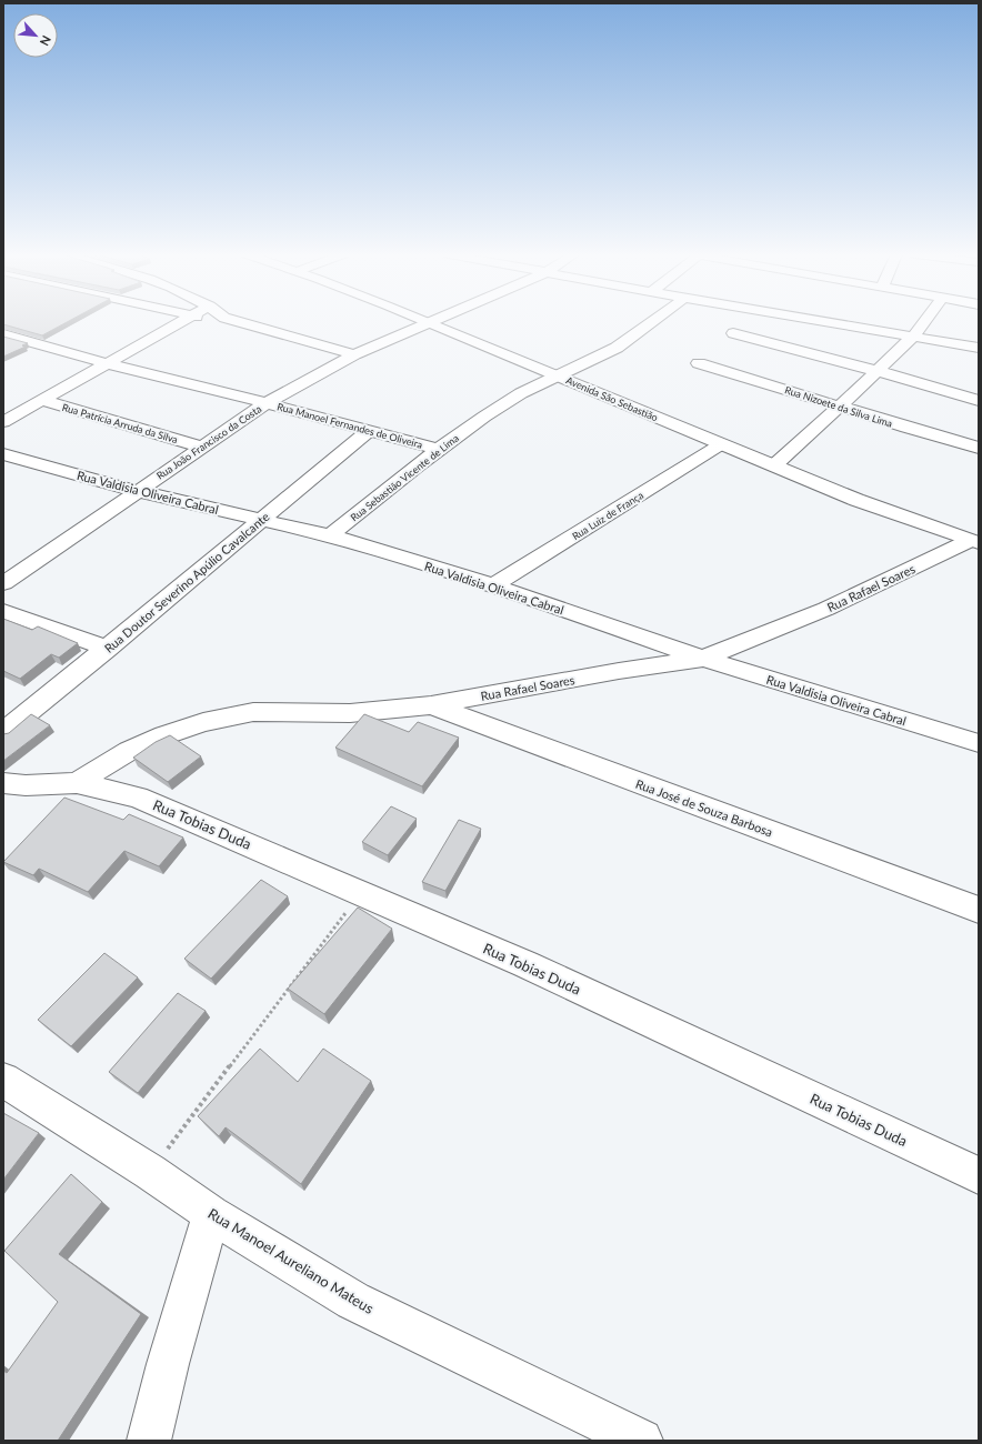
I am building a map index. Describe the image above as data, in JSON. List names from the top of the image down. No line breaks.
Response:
{"streets":{"street":["Avenida São Sebastião","Rua Nizoete da Silva Lima","Rua Patrícia Arruda da Silva","Rua Manoel Fernandes de Oliveira","Rua João Francisco da Costa","Rua Sebastião Vicente de Lima","Rua Valdisia Oliveira Cabral","Rua Luiz de França","Rua Doutor Severino Apúlio Cavalcante","Rua Rafael Soares","Rua José de Souza Barbosa","Rua Tobias Duda","Rua Manoel Aureliano Mateus"]},"crossings":[["Avenida São Sebastião","Rua João Francisco da Costa"],["Avenida São Sebastião","Rua Sebastião Vicente de Lima"],["Avenida São Sebastião","Rua Luiz de França"],["Avenida São Sebastião","Rua Rafael Soares"],["Rua Patrícia Arruda da Silva","Rua João Francisco da Costa"],["Rua Manoel Fernandes de Oliveira","Rua João Francisco da Costa"],["Rua Manoel Fernandes de Oliveira","Rua Sebastião Vicente de Lima"],["Rua Manoel Fernandes de Oliveira","Rua Doutor Severino Apúlio Cavalcante"],["Rua João Francisco da Costa","Rua Valdisia Oliveira Cabral"],["Rua Sebastião Vicente de Lima","Rua Valdisia Oliveira Cabral"],["Rua Valdisia Oliveira Cabral","Rua Luiz de França"],["Rua Valdisia Oliveira Cabral","Rua Doutor Severino Apúlio Cavalcante"],["Rua Valdisia Oliveira Cabral","Rua Rafael Soares"],["Rua Rafael Soares","Rua José de Souza Barbosa"],["Rua Rafael Soares","Rua Tobias Duda"]],"north":"bottom right"}
